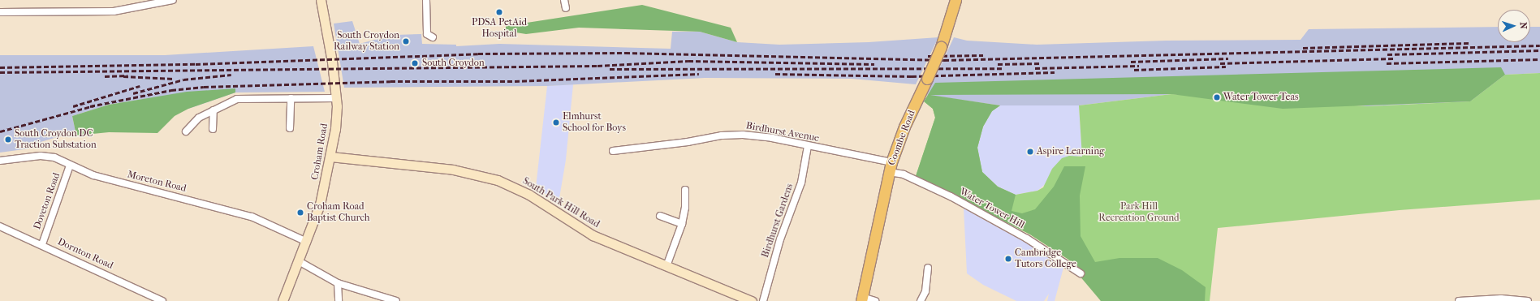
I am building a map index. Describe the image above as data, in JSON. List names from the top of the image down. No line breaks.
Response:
{"streets":{"main road":["Coombe Road","Croham Road","South Park Hill Road"],"street":["Birdhurst Avenue","Moreton Road","Doveton Road","Water Tower Hill","Birdhurst Gardens","Dornton Road"]},"crossings":[["Birdhurst Avenue","Coombe Road"],["Birdhurst Avenue","Water Tower Hill"],["Birdhurst Avenue","Birdhurst Gardens"],["Coombe Road","Water Tower Hill"],["Croham Road","Moreton Road"],["Croham Road","South Park Hill Road"],["Moreton Road","Doveton Road"],["Doveton Road","Dornton Road"]],"parks":["Park Hill Recreation Ground"],"places":["PDSA PetAid Hospital","South Croydon Railway Station","South Croydon","Water Tower Teas","Elmhurst School for Boys","South Croydon DC Traction Substation","Aspire Learning","Croham Road Baptist Church","Cambridge Tutors College"],"north":"right"}
